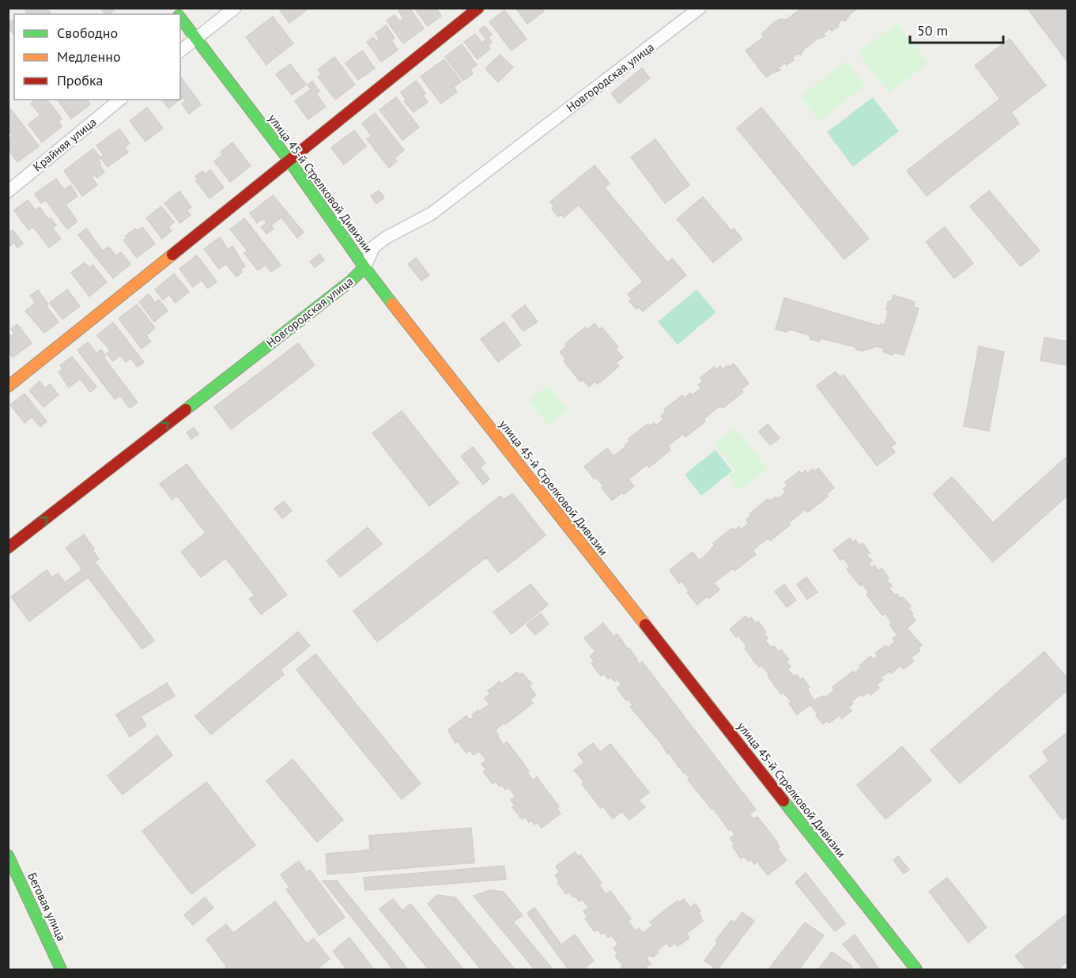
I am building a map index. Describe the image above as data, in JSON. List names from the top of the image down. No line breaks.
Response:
{"streets":{"main road":["Новгородская улица","улица 45-й Стрелковой Дивизии","Беговая улица"],"street":["Крайняя улица"]},"crossings":[["Новгородская улица","улица 45-й Стрелковой Дивизии"]],"one_way":["Новгородская улица"],"legend":["Свободно","Медленно","Пробка"],"scale_bar":"50 m"}
